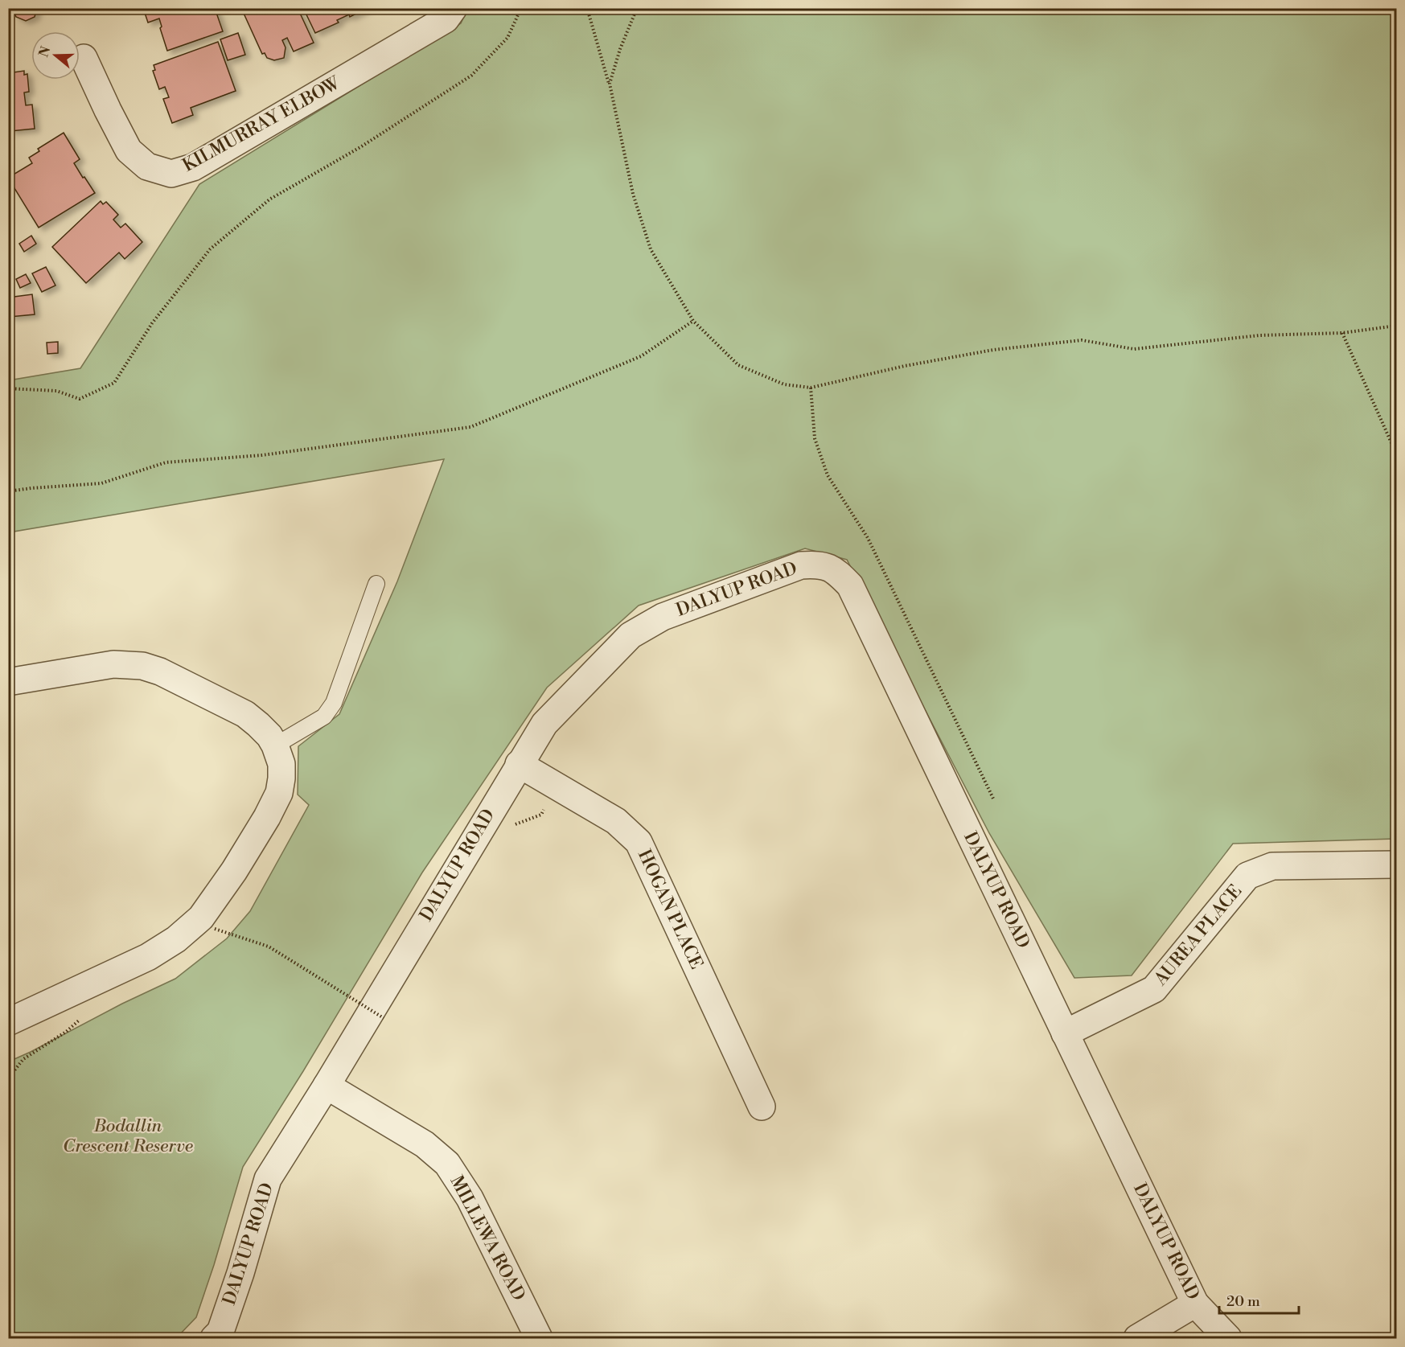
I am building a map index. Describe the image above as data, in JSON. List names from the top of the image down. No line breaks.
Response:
{"streets":{"street":["KILMURRAY ELBOW","DALYUP ROAD","HOGAN PLACE","AUREA PLACE","MILLEWA ROAD"]},"crossings":[["DALYUP ROAD","HOGAN PLACE"],["DALYUP ROAD","AUREA PLACE"],["DALYUP ROAD","MILLEWA ROAD"]],"parks":["Bodallin Crescent Reserve"],"scale_bar":"20 m","north":"left"}
